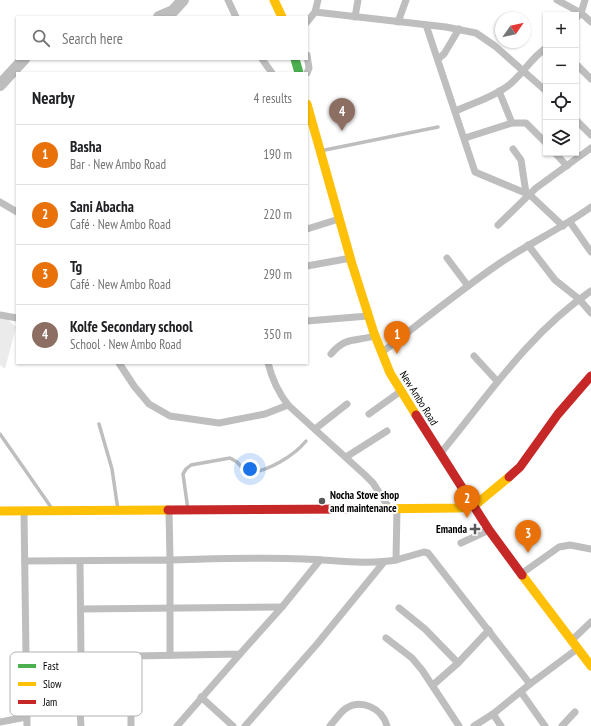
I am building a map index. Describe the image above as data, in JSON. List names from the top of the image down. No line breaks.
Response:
{"streets":{"main road":["New Ambo Road"]},"places":{"other":["Nocha Stove shop and maintenance"],"health":["Emanda"]},"legend":["Fast","Slow","Jam"],"north":"top right","page":{"map_buttons":["+","−"],"search":"Search here","heading":["Nearby","4 results"],"pins":["4","1","2","3"],"list":[{"mark":"1","name":"Basha","note":"Bar · New Ambo Road","value":"190 m"},{"mark":"2","name":"Sani Abacha","note":"Café · New Ambo Road","value":"220 m"},{"mark":"3","name":"Tg","note":"Café · New Ambo Road","value":"290 m"},{"mark":"4","name":"Kolfe Secondary school","note":"School · New Ambo Road","value":"350 m"}]}}
